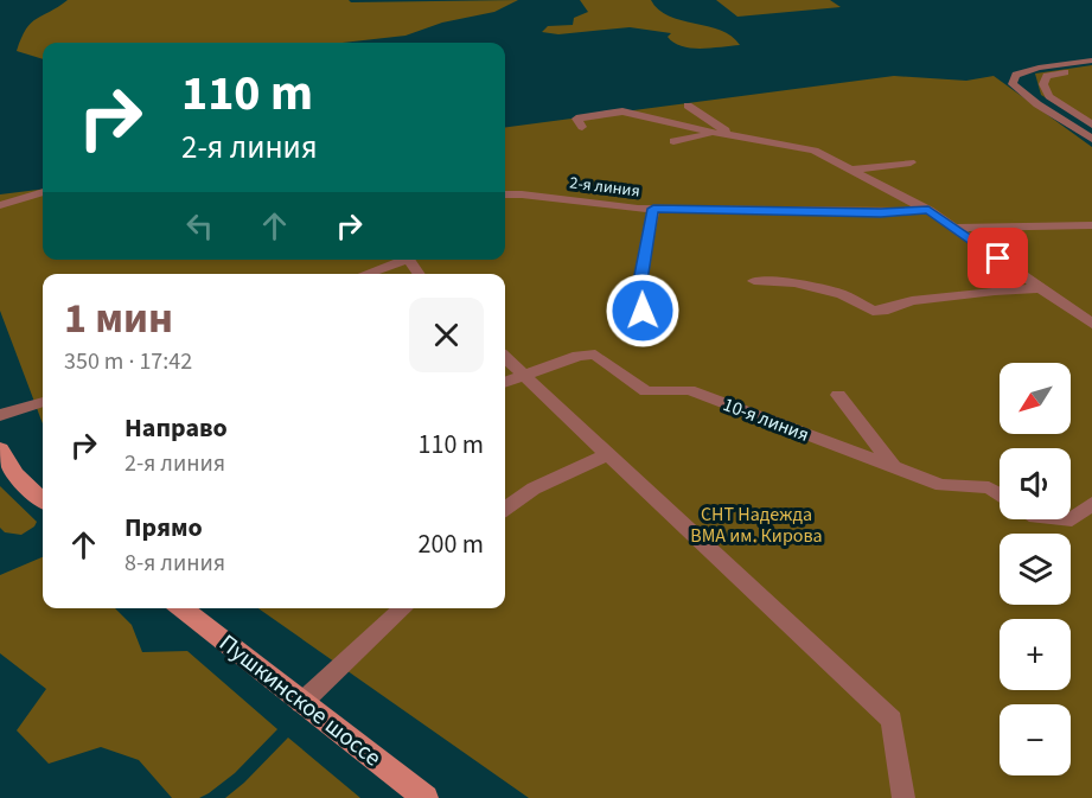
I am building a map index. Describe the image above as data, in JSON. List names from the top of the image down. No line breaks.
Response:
{"streets":{"main road":["Пушкинское шоссе"],"street":["2-я линия","10-я линия"]},"parks":["СНТ Надежда ВМА им. Кирова"],"north":"bottom left","page":{"turn":["110 m","2-я линия"],"heading":["1 мин","350 m · 17:42"],"map_buttons":["+","−"],"list":[{"name":"Направо","note":"2-я линия","value":"110 m"},{"name":"Прямо","note":"8-я линия","value":"200 m"}]}}
